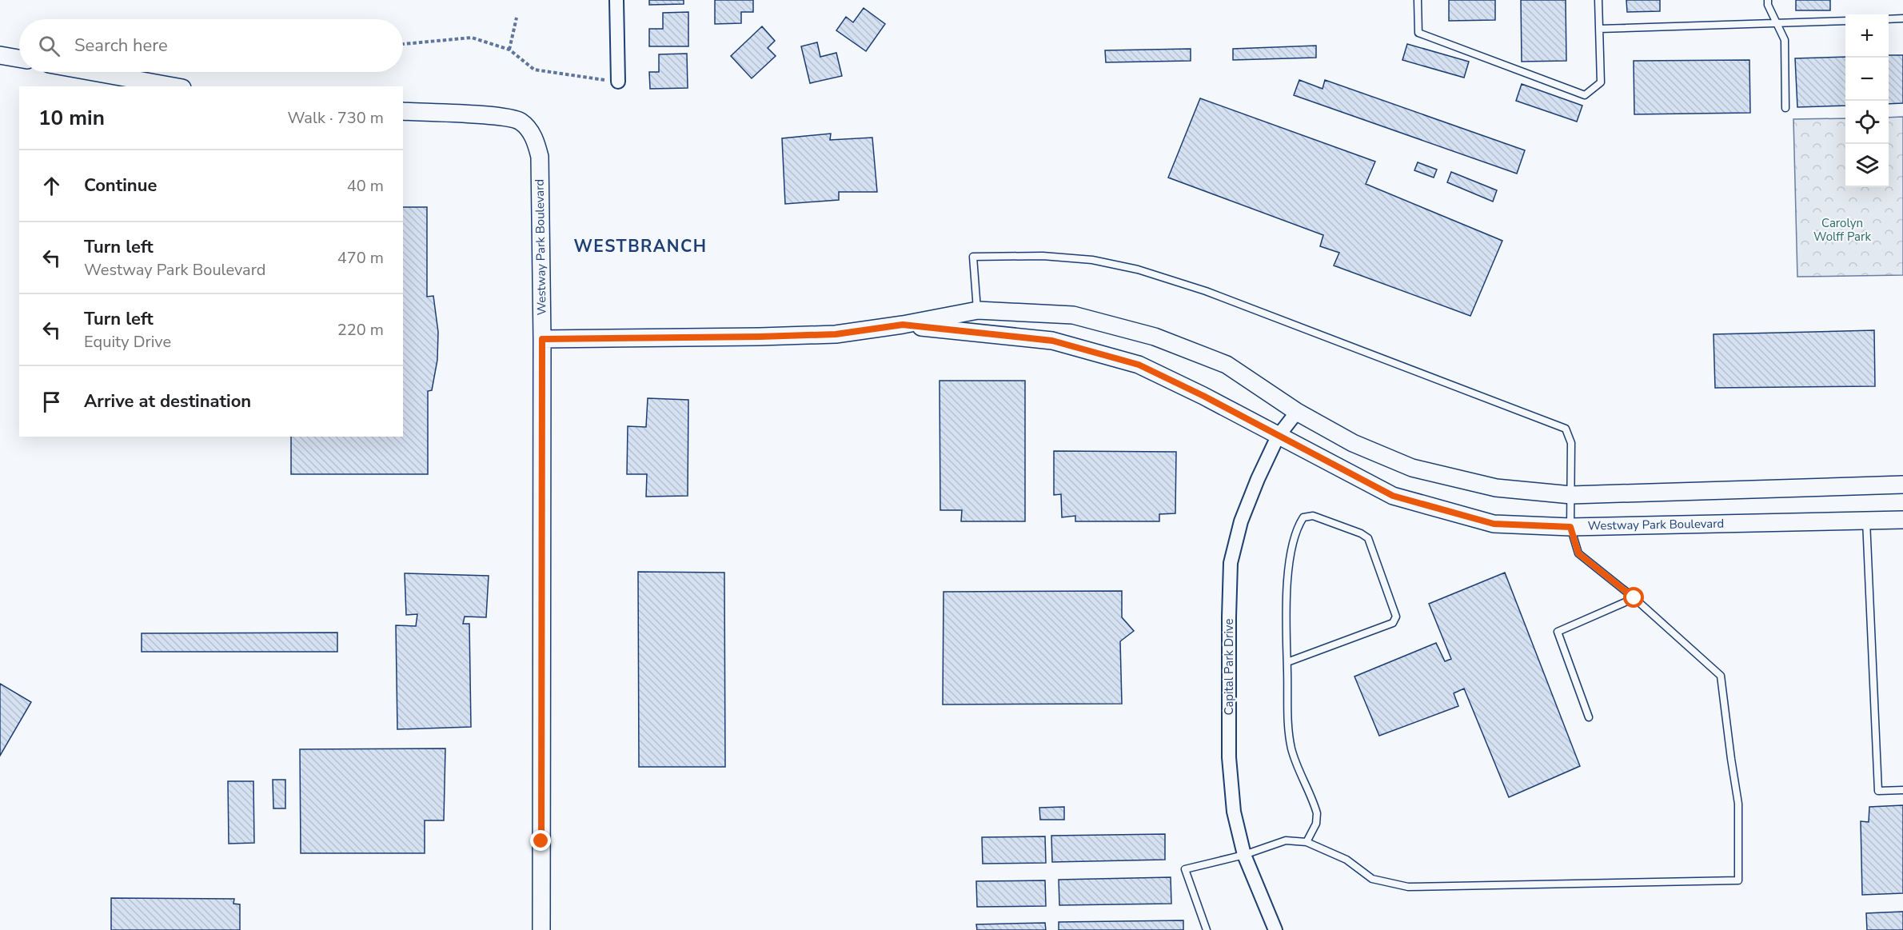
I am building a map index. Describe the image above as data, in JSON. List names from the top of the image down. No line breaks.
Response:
{"streets":{"street":["Westway Park Boulevard","Capital Park Drive"]},"crossings":[["Westway Park Boulevard","Capital Park Drive"]],"districts":["WESTBRANCH"],"parks":["Carolyn Wolff Park"],"page":{"map_buttons":["+","−"],"search":"Search here","heading":["10 min","Walk · 730 m"],"list":[["Continue","40 m"],["Turn left","Westway Park Boulevard","470 m"],["Turn left","Equity Drive","220 m"],"Arrive at destination"]}}
